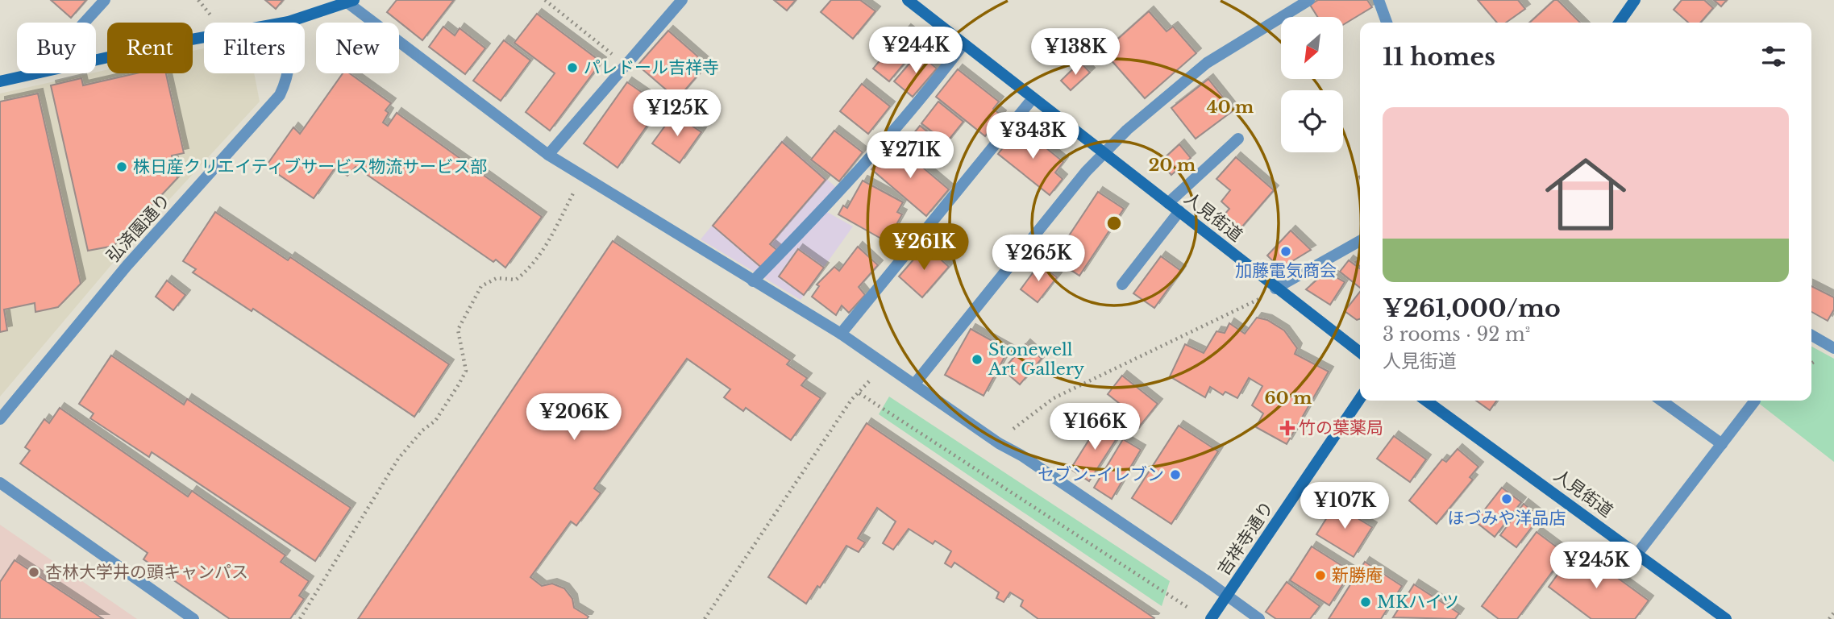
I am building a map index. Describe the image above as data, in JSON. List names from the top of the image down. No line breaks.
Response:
{"streets":{"main road":["人見街道","吉祥寺通り"],"street":["弘済園通り"]},"places":{"other":["パレドール吉祥寺","株日産クリエイティブサービス物流サービス部","加藤電気商会","Stonewell Art Gallery","セブン-イレブン","ほづみや洋品店","杏林大学井の頭キャンパス","新勝庵","MKハイツ"],"health":["竹の葉薬局"]},"north":"bottom left","page":{"chip":["Buy","Rent","Filters","New"],"heading":"11 homes","price":["¥244K","¥138K","¥125K","¥343K","¥271K","¥261K","¥265K","¥206K","¥166K","¥107K","¥245K"],"list":[{"name":"¥261,000/mo","note":"3 rooms · 92 m² · 人見街道"}]},"rings":["40 m","20 m","60 m"]}
